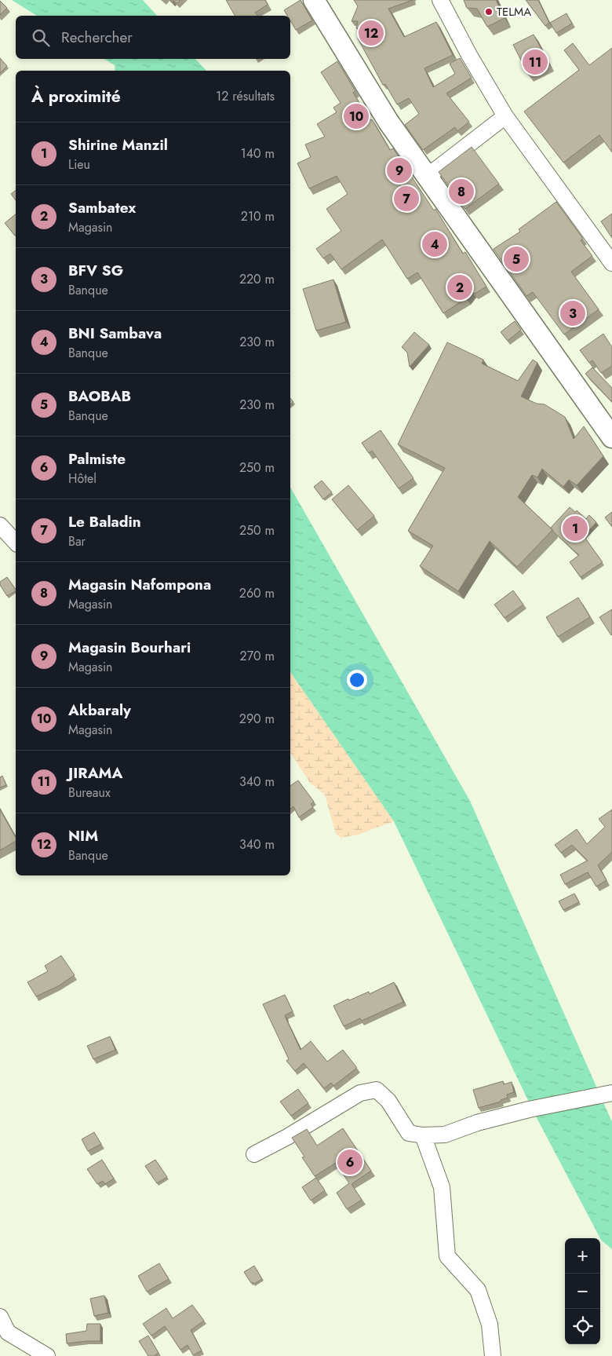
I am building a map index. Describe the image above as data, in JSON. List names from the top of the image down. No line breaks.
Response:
{"places":["TELMA"],"page":{"search":"Rechercher","pins":["12","11","10","9","8","7","4","5","2","3","1","6"],"heading":["À proximité","12 résultats"],"list":[{"mark":"1","name":"Shirine Manzil","note":"Lieu","value":"140 m"},{"mark":"2","name":"Sambatex","note":"Magasin","value":"210 m"},{"mark":"3","name":"BFV SG","note":"Banque","value":"220 m"},{"mark":"4","name":"BNI Sambava","note":"Banque","value":"230 m"},{"mark":"5","name":"BAOBAB","note":"Banque","value":"230 m"},{"mark":"6","name":"Palmiste","note":"Hôtel","value":"250 m"},{"mark":"7","name":"Le Baladin","note":"Bar","value":"250 m"},{"mark":"8","name":"Magasin Nafompona","note":"Magasin","value":"260 m"},{"mark":"9","name":"Magasin Bourhari","note":"Magasin","value":"270 m"},{"mark":"10","name":"Akbaraly","note":"Magasin","value":"290 m"},{"mark":"11","name":"JIRAMA","note":"Bureaux","value":"340 m"},{"mark":"12","name":"NIM","note":"Banque","value":"340 m"}],"map_buttons":["+","−"]}}
